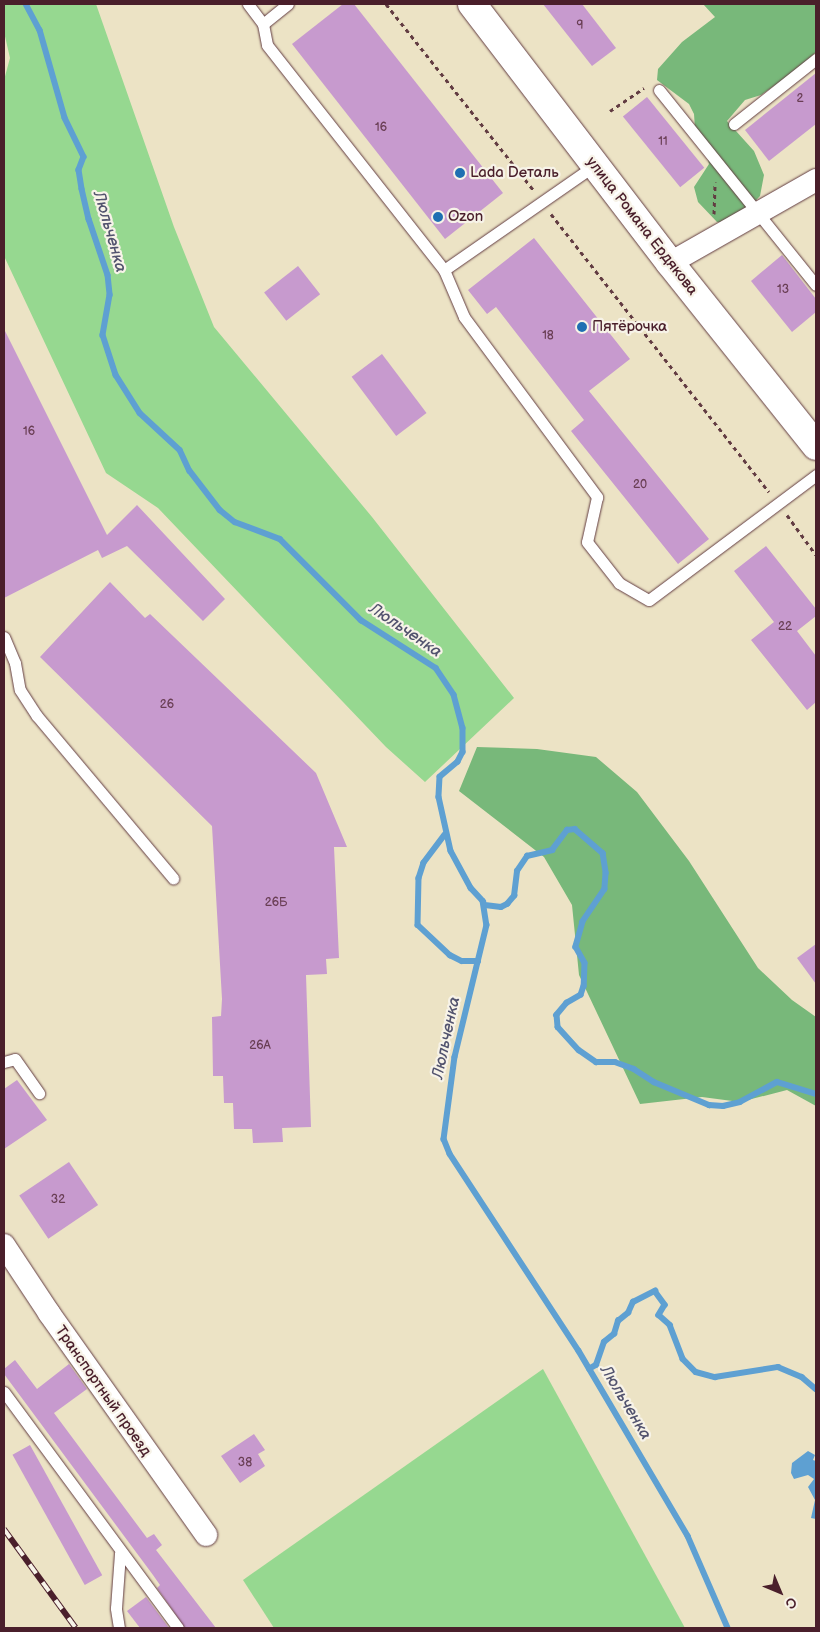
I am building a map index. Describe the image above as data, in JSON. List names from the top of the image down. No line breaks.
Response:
{"streets":{"street":["улица Романа Ердякова","Транспортный проезд"]},"water":["Люльченка"],"places":["Lada Dеталь","Ozon","Пятёрочка"],"house_numbers":["9","2","16","11","13","18","16","20","22","26","26Б","26А","32","38"],"north":"bottom right"}
